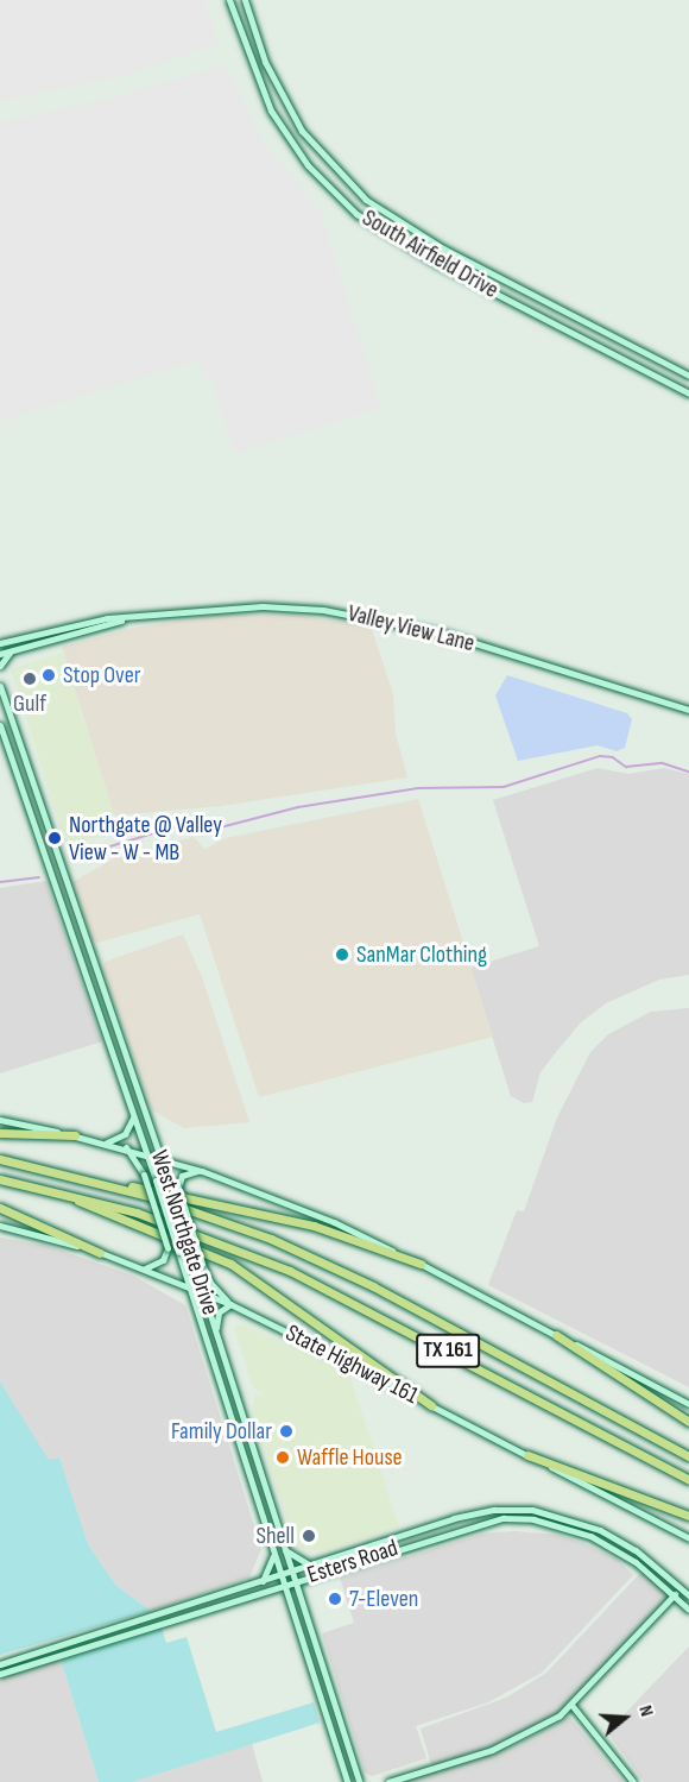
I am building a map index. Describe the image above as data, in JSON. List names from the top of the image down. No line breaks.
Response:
{"streets":{"highway":["TX 161"],"main road":["South Airfield Drive","Valley View Lane","West Northgate Drive","State Highway 161","Esters Road"]},"crossings":[["West Northgate Drive","State Highway 161"],["West Northgate Drive","Esters Road"]],"places":["Stop Over","Gulf","Northgate @ Valley View - W - MB","SanMar Clothing","Family Dollar","Waffle House","Shell","7-Eleven"],"north":"right"}
